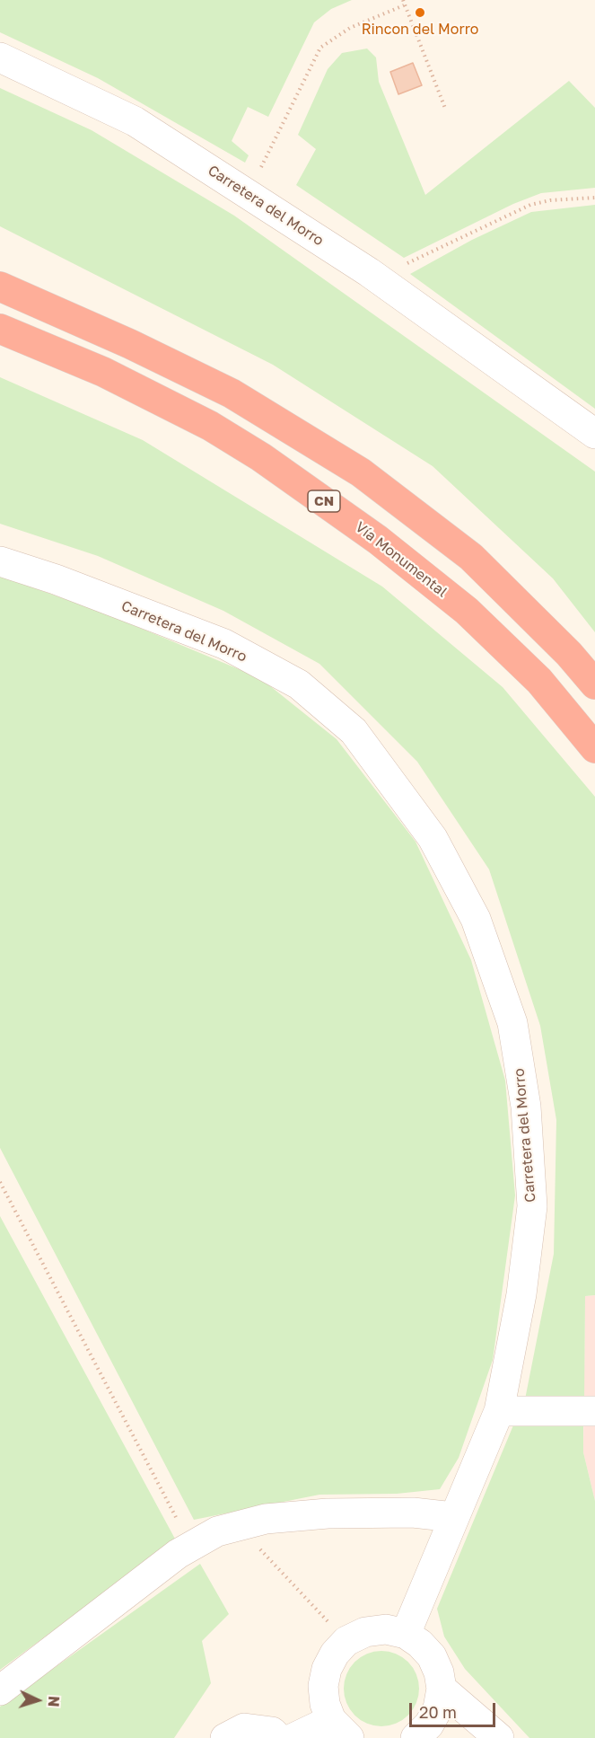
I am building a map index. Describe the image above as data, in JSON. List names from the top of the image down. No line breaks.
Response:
{"streets":{"highway":["CN","Vía Monumental"],"street":["Carretera del Morro"]},"places":["Rincon del Morro"],"scale_bar":"20 m","north":"right"}
